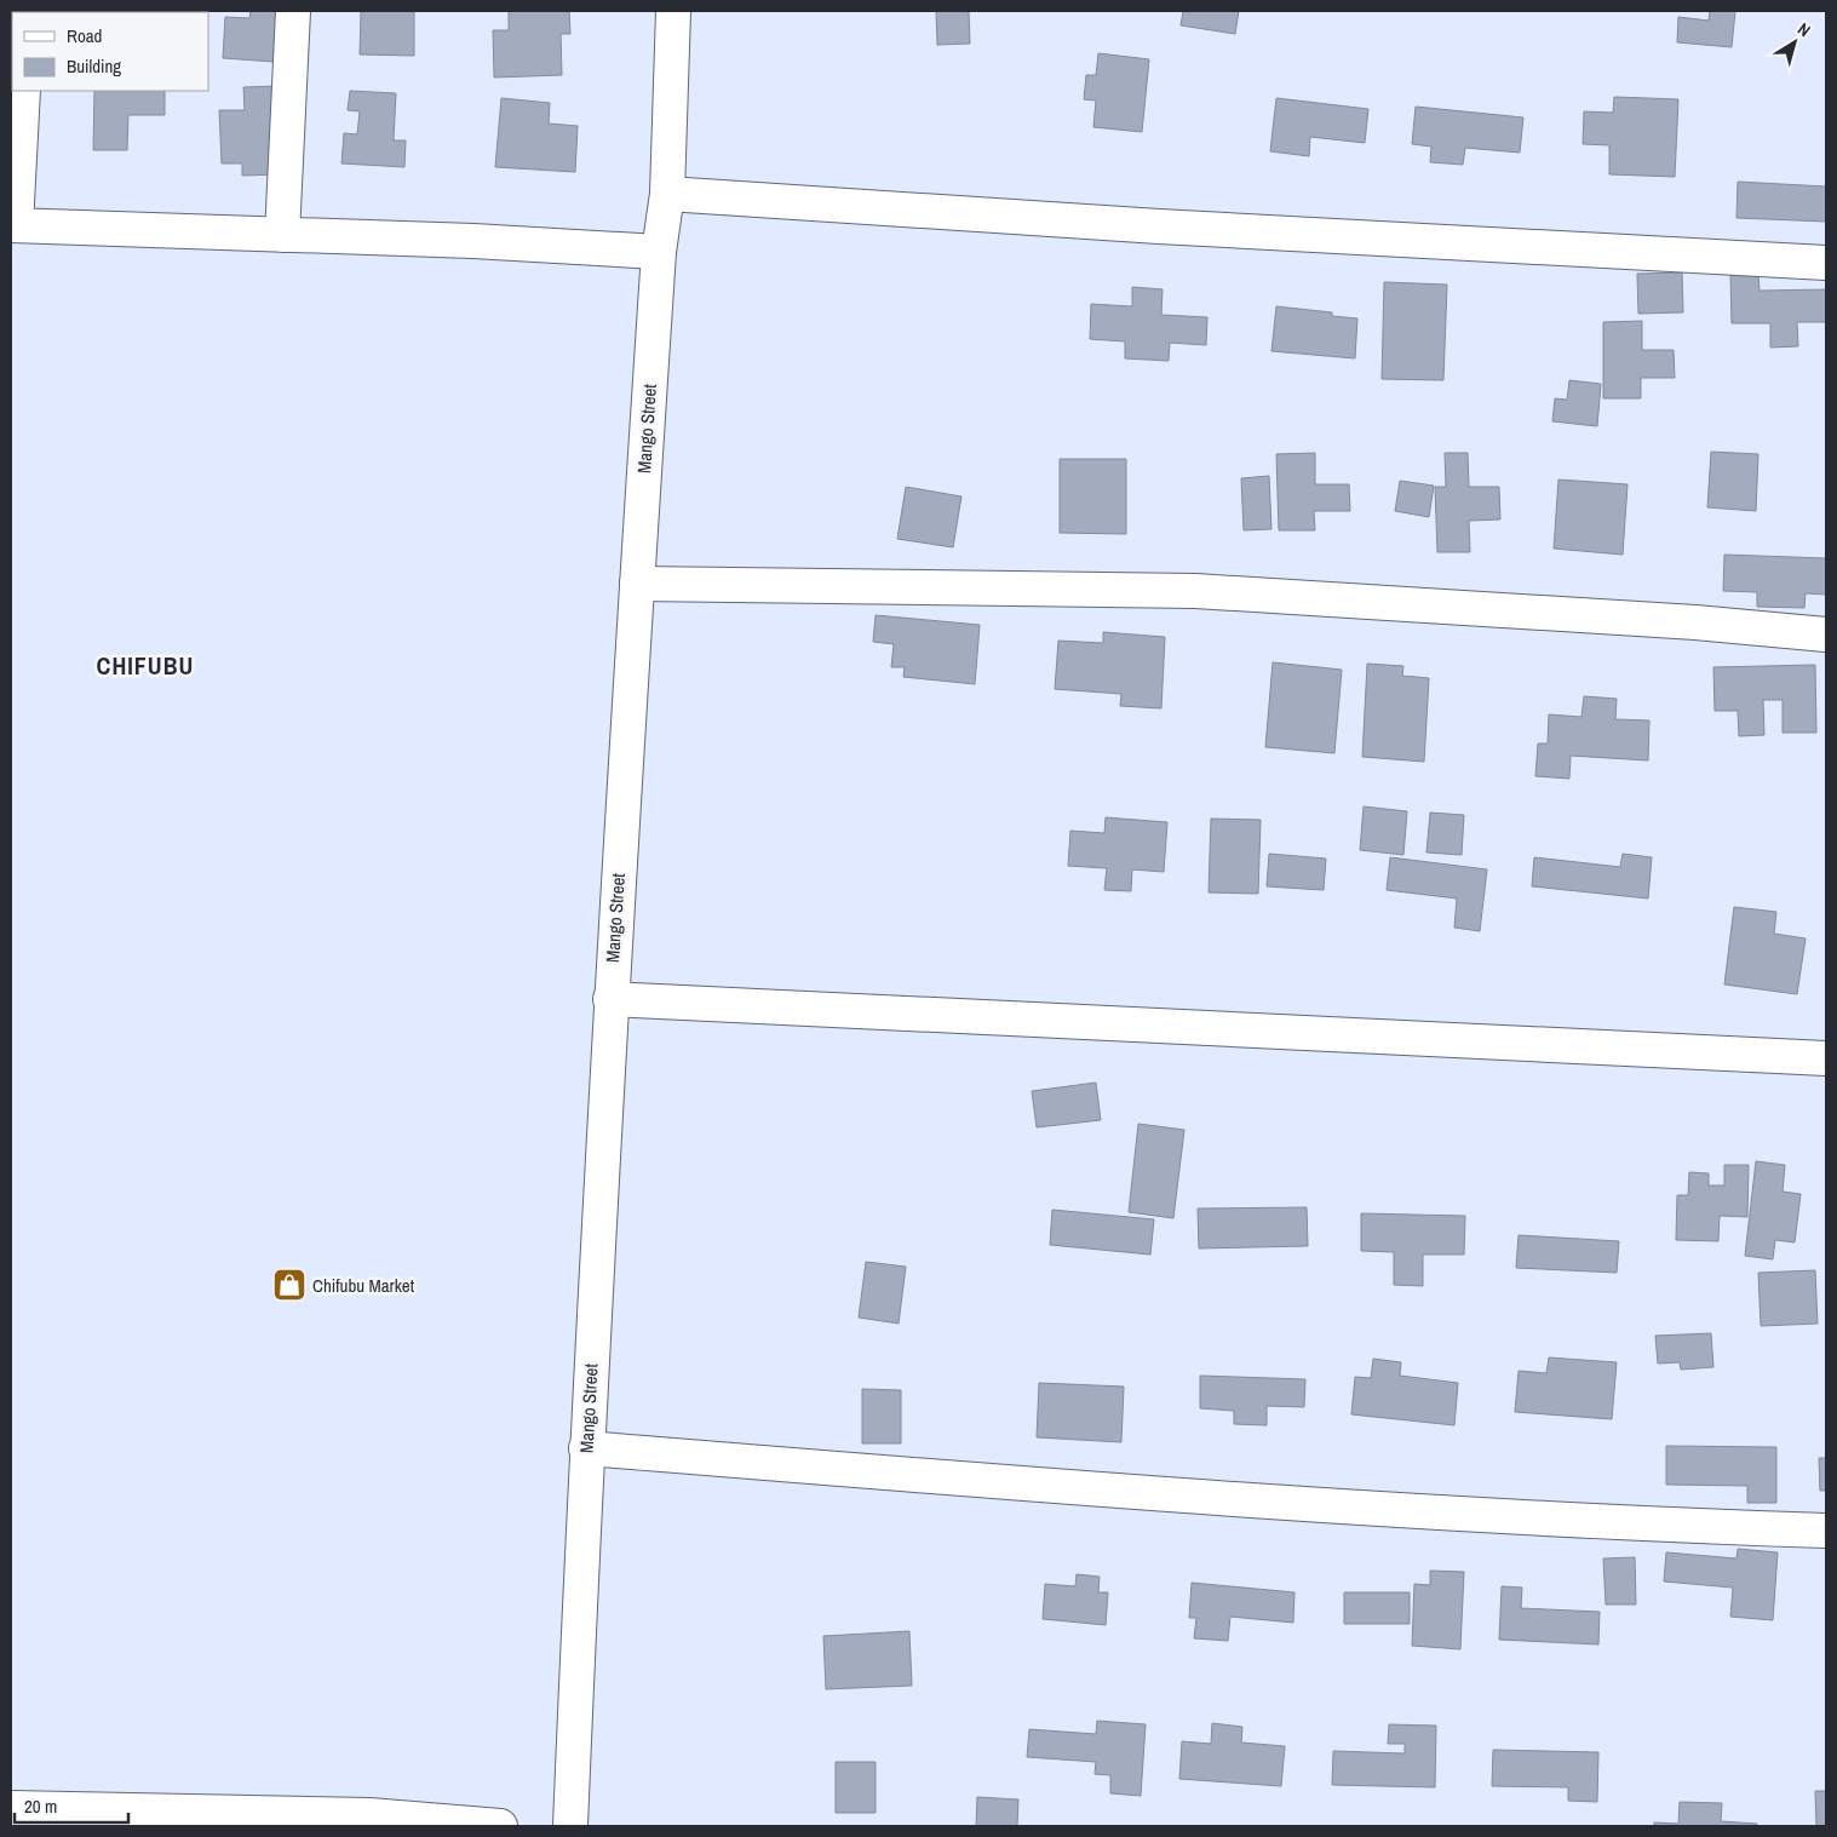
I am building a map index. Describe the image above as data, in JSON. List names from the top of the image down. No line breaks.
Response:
{"streets":{"street":["Mango Street"]},"districts":["CHIFUBU"],"places":{"shop":["Chifubu Market"]},"legend":["Road","Building"],"scale_bar":"20 m","north":"top right"}
